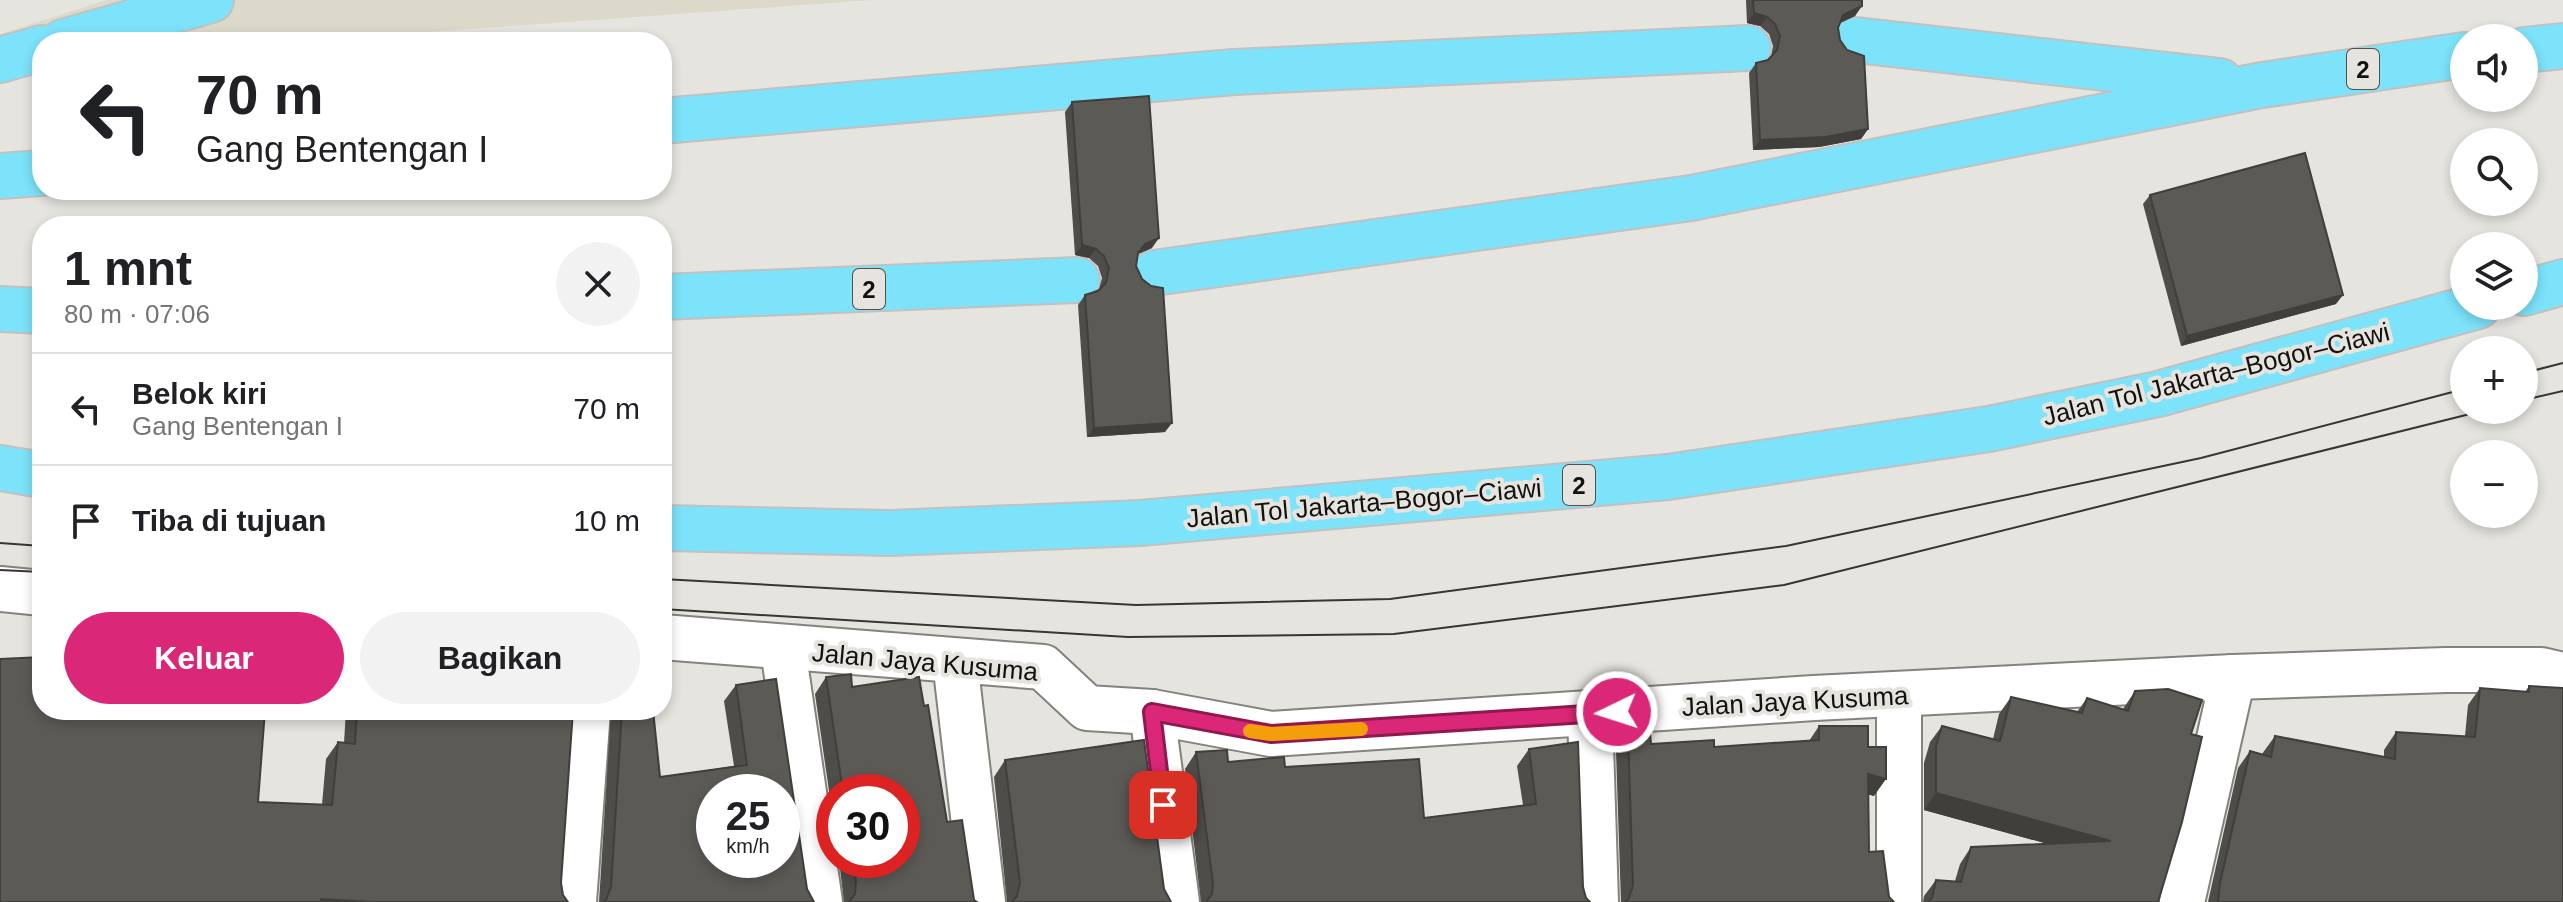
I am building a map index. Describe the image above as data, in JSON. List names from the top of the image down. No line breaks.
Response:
{"streets":{"highway":["2","Jalan Tol Jakarta–Bogor–Ciawi"],"street":["Jalan Jaya Kusuma"]},"page":{"map_buttons":["+","−"],"turn":["70 m","Gang Bentengan I"],"heading":["1 mnt","80 m · 07:06"],"list":[{"name":"Belok kiri","note":"Gang Bentengan I","value":"70 m"},{"name":"Tiba di tujuan","value":"10 m"}],"buttons":["Keluar","Bagikan"],"speed":"25 km/h","limit":"30"}}
